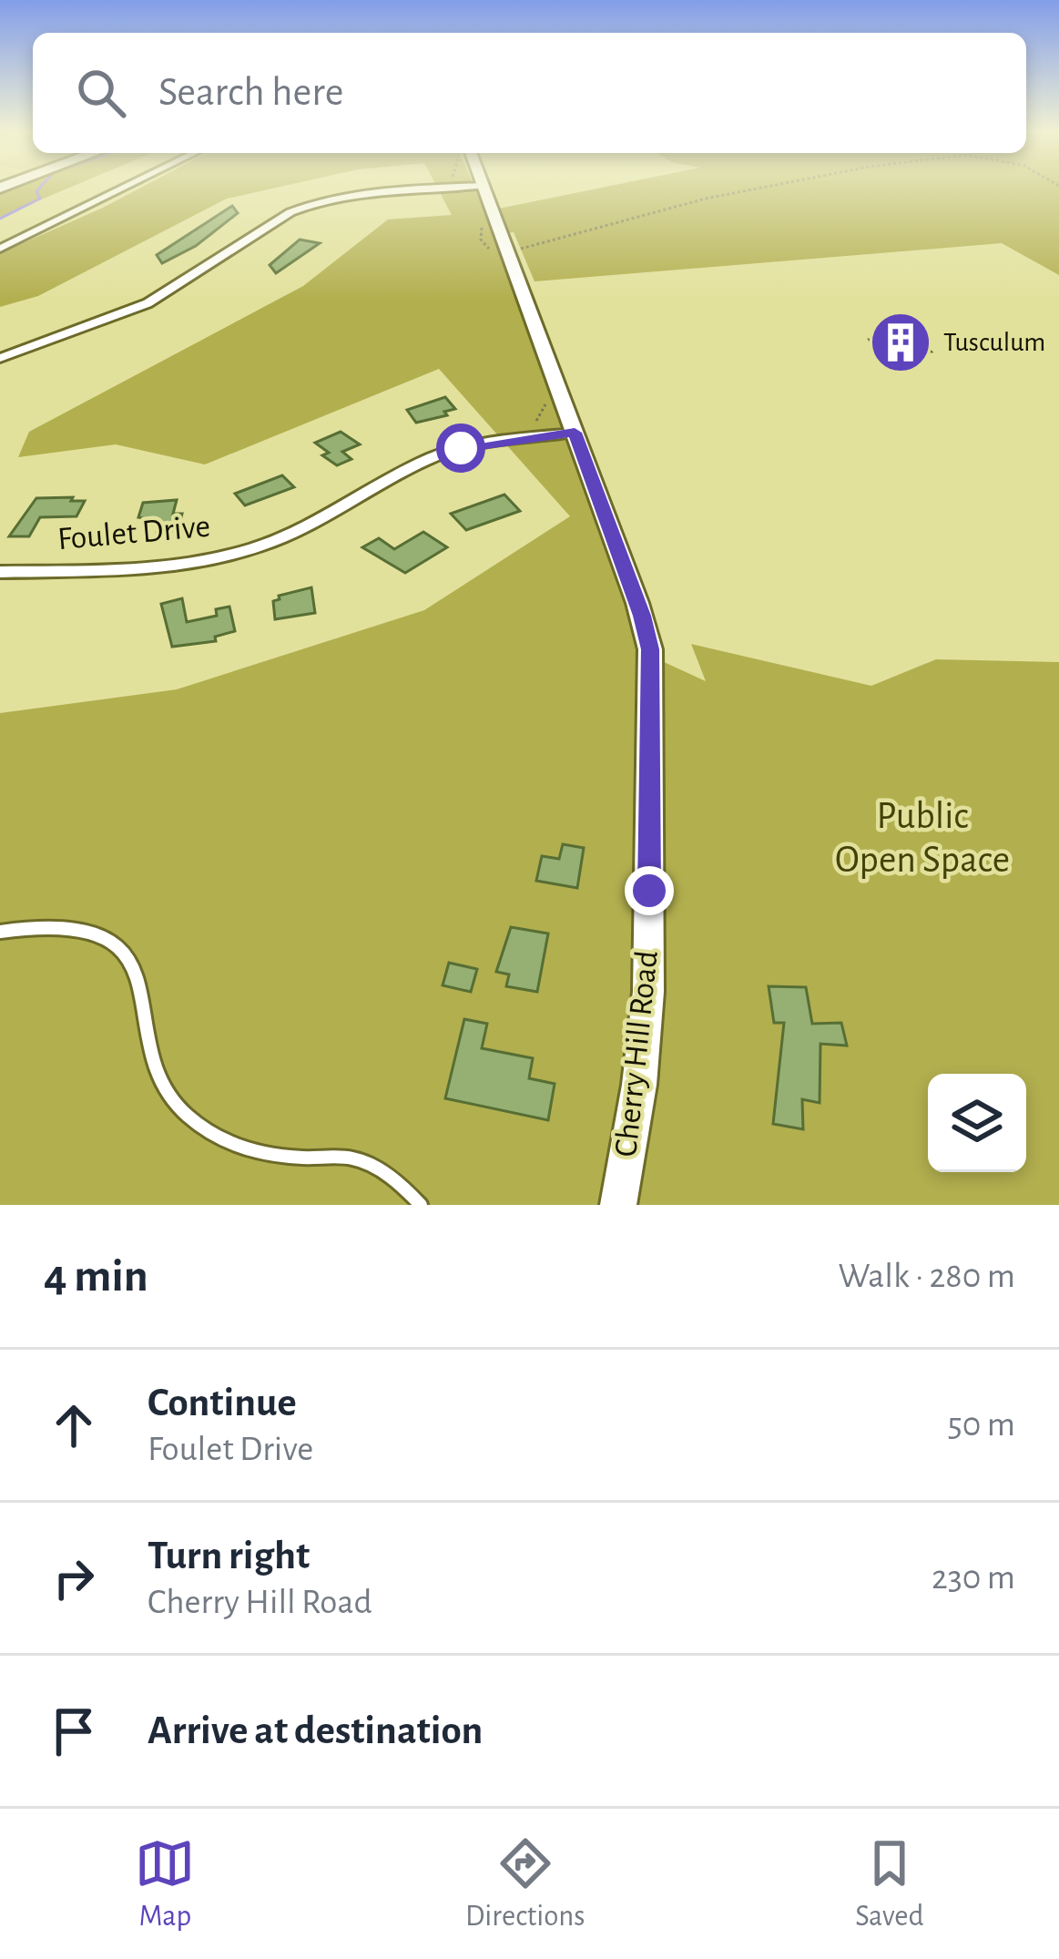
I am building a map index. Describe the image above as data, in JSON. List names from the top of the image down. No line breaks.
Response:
{"streets":{"street":["Foulet Drive","Cherry Hill Road"]},"crossings":[["Foulet Drive","Cherry Hill Road"]],"parks":["Public Open Space"],"places":{"building":["Tusculum"]},"page":{"search":"Search here","heading":["4 min","Walk · 280 m"],"list":[["Continue","Foulet Drive","50 m"],["Turn right","Cherry Hill Road","230 m"],"Arrive at destination"],"nav":["Map","Directions","Saved"]}}
